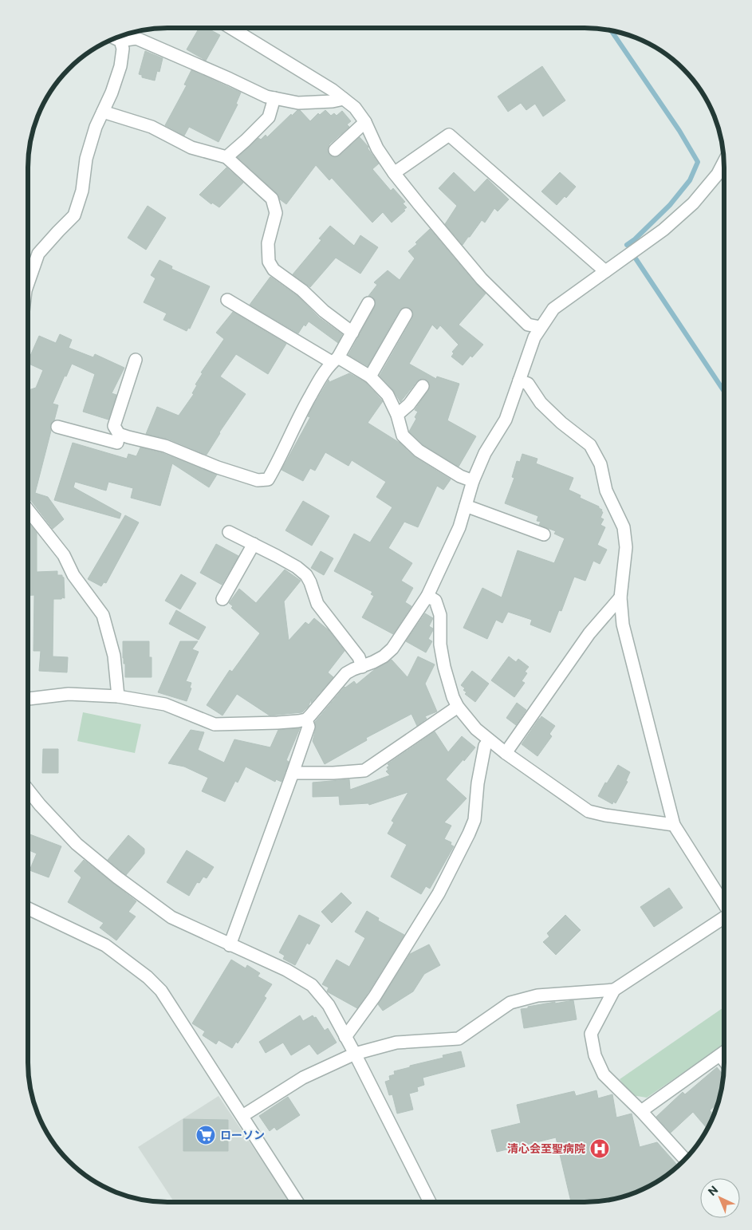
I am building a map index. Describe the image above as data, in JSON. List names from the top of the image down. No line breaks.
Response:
{"places":{"supermarket":["ローソン"],"hospital":["清心会至聖病院"]},"north":"top left"}
